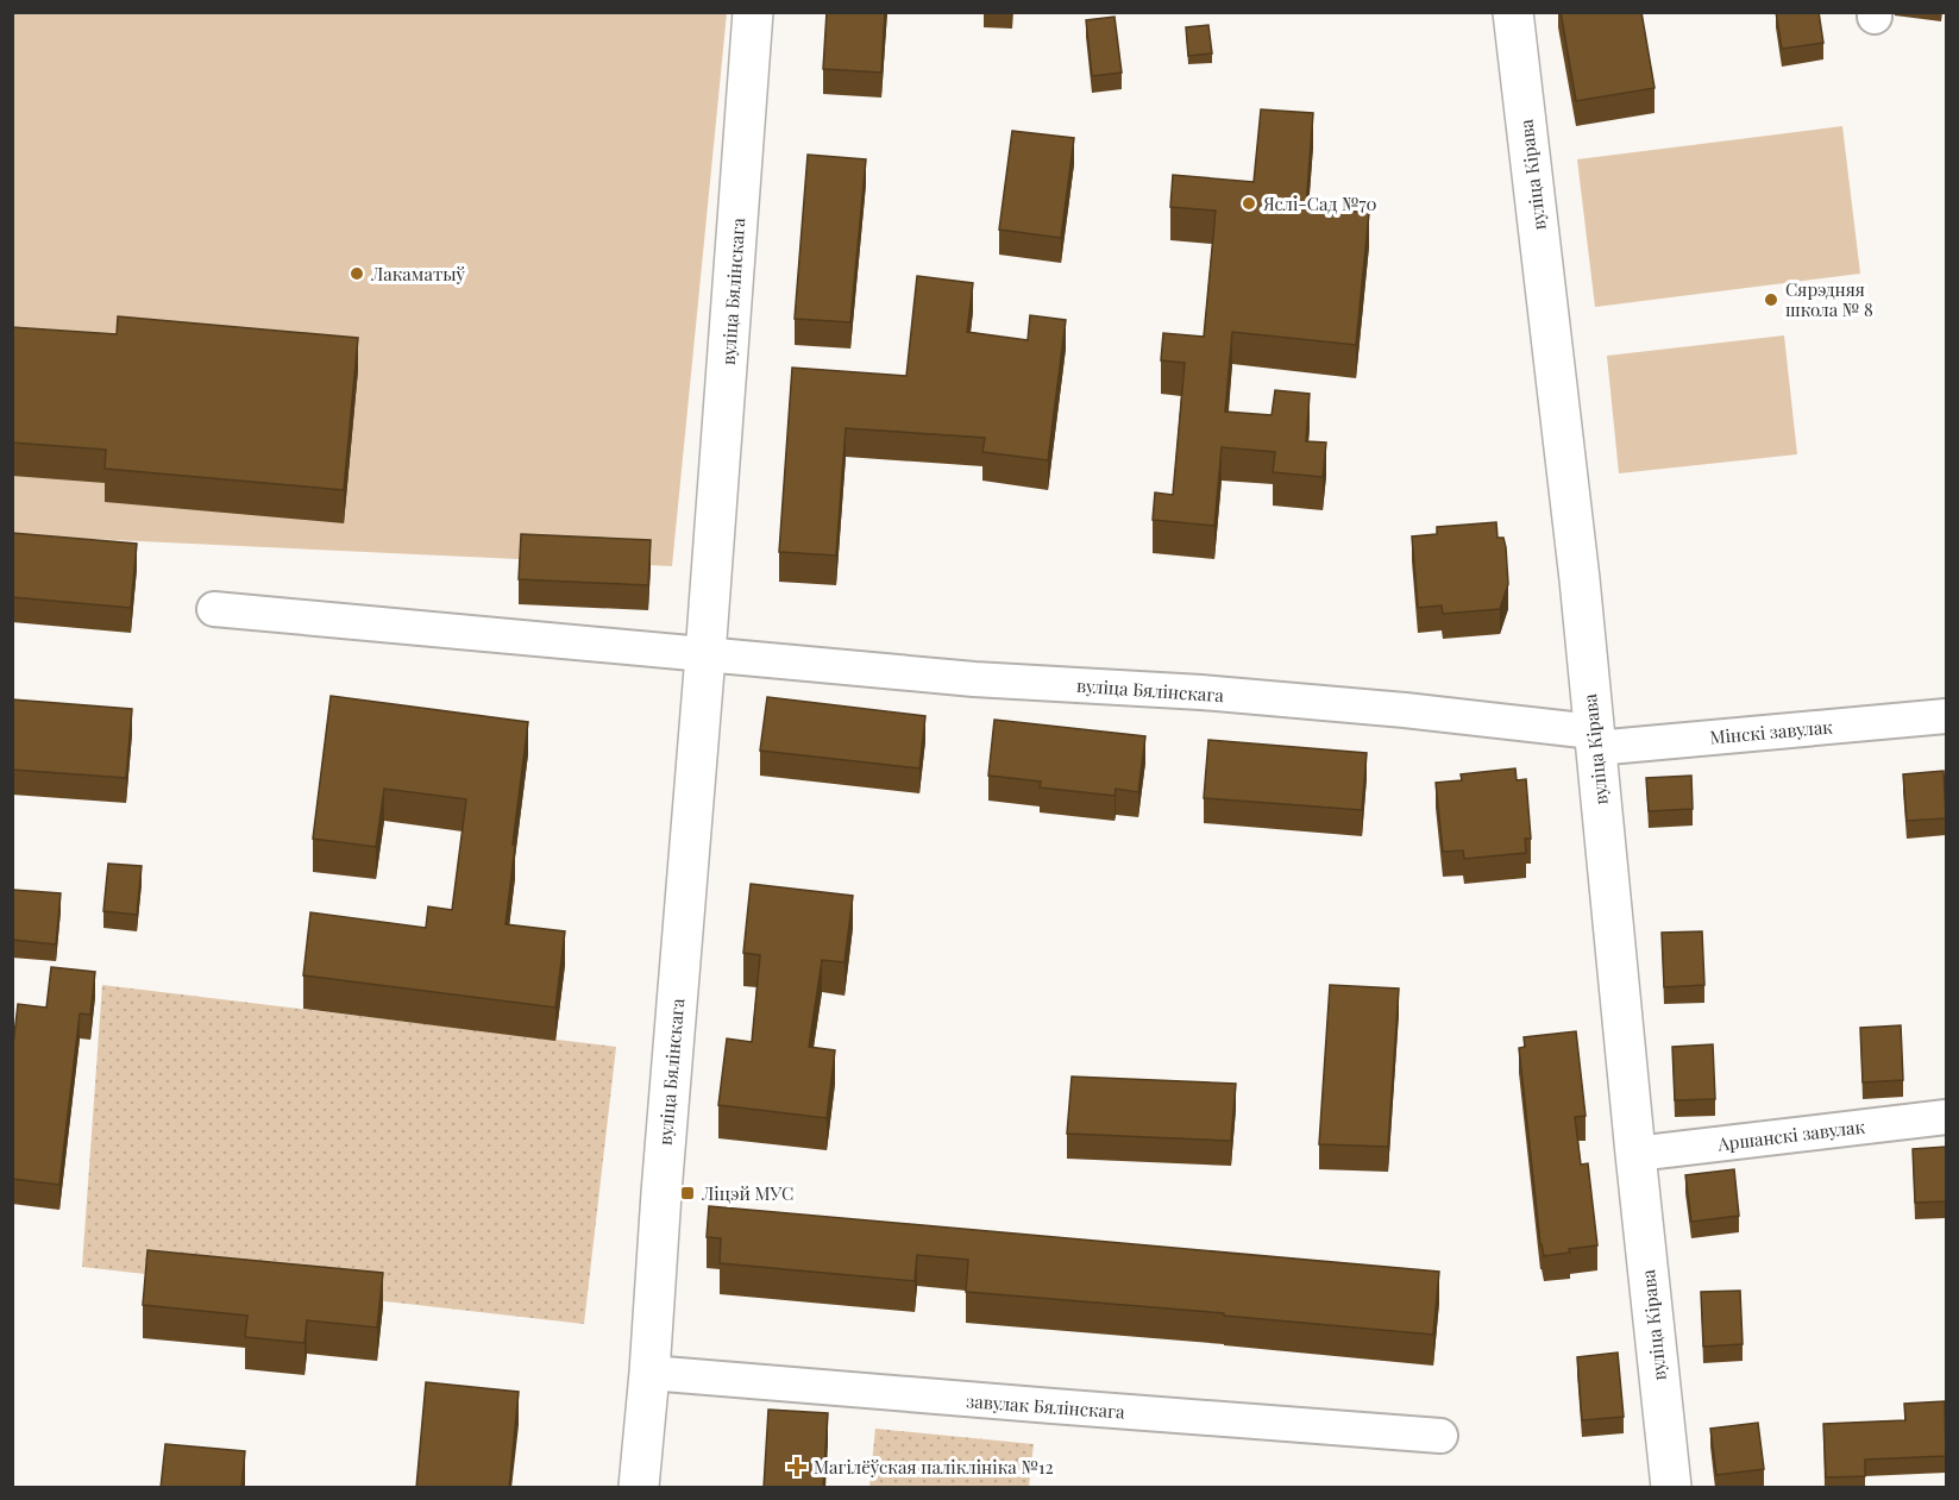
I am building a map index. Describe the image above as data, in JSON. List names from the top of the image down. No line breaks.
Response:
{"streets":{"main road":["вуліца Кірава","вуліца Бялінскага"],"street":["Мінскі завулак","Аршанскі завулак","завулак Бялінскага"]},"crossings":[["вуліца Кірава","вуліца Бялінскага"],["вуліца Кірава","Мінскі завулак"],["вуліца Кірава","Аршанскі завулак"],["вуліца Бялінскага","Мінскі завулак"],["вуліца Бялінскага","завулак Бялінскага"]],"places":{"other":["Яслі-Сад №70","Лакаматыў","Сярэдняя школа № 8"],"transit":["Ліцэй МУС"],"health":["Магілёўская паліклініка №12"]}}
